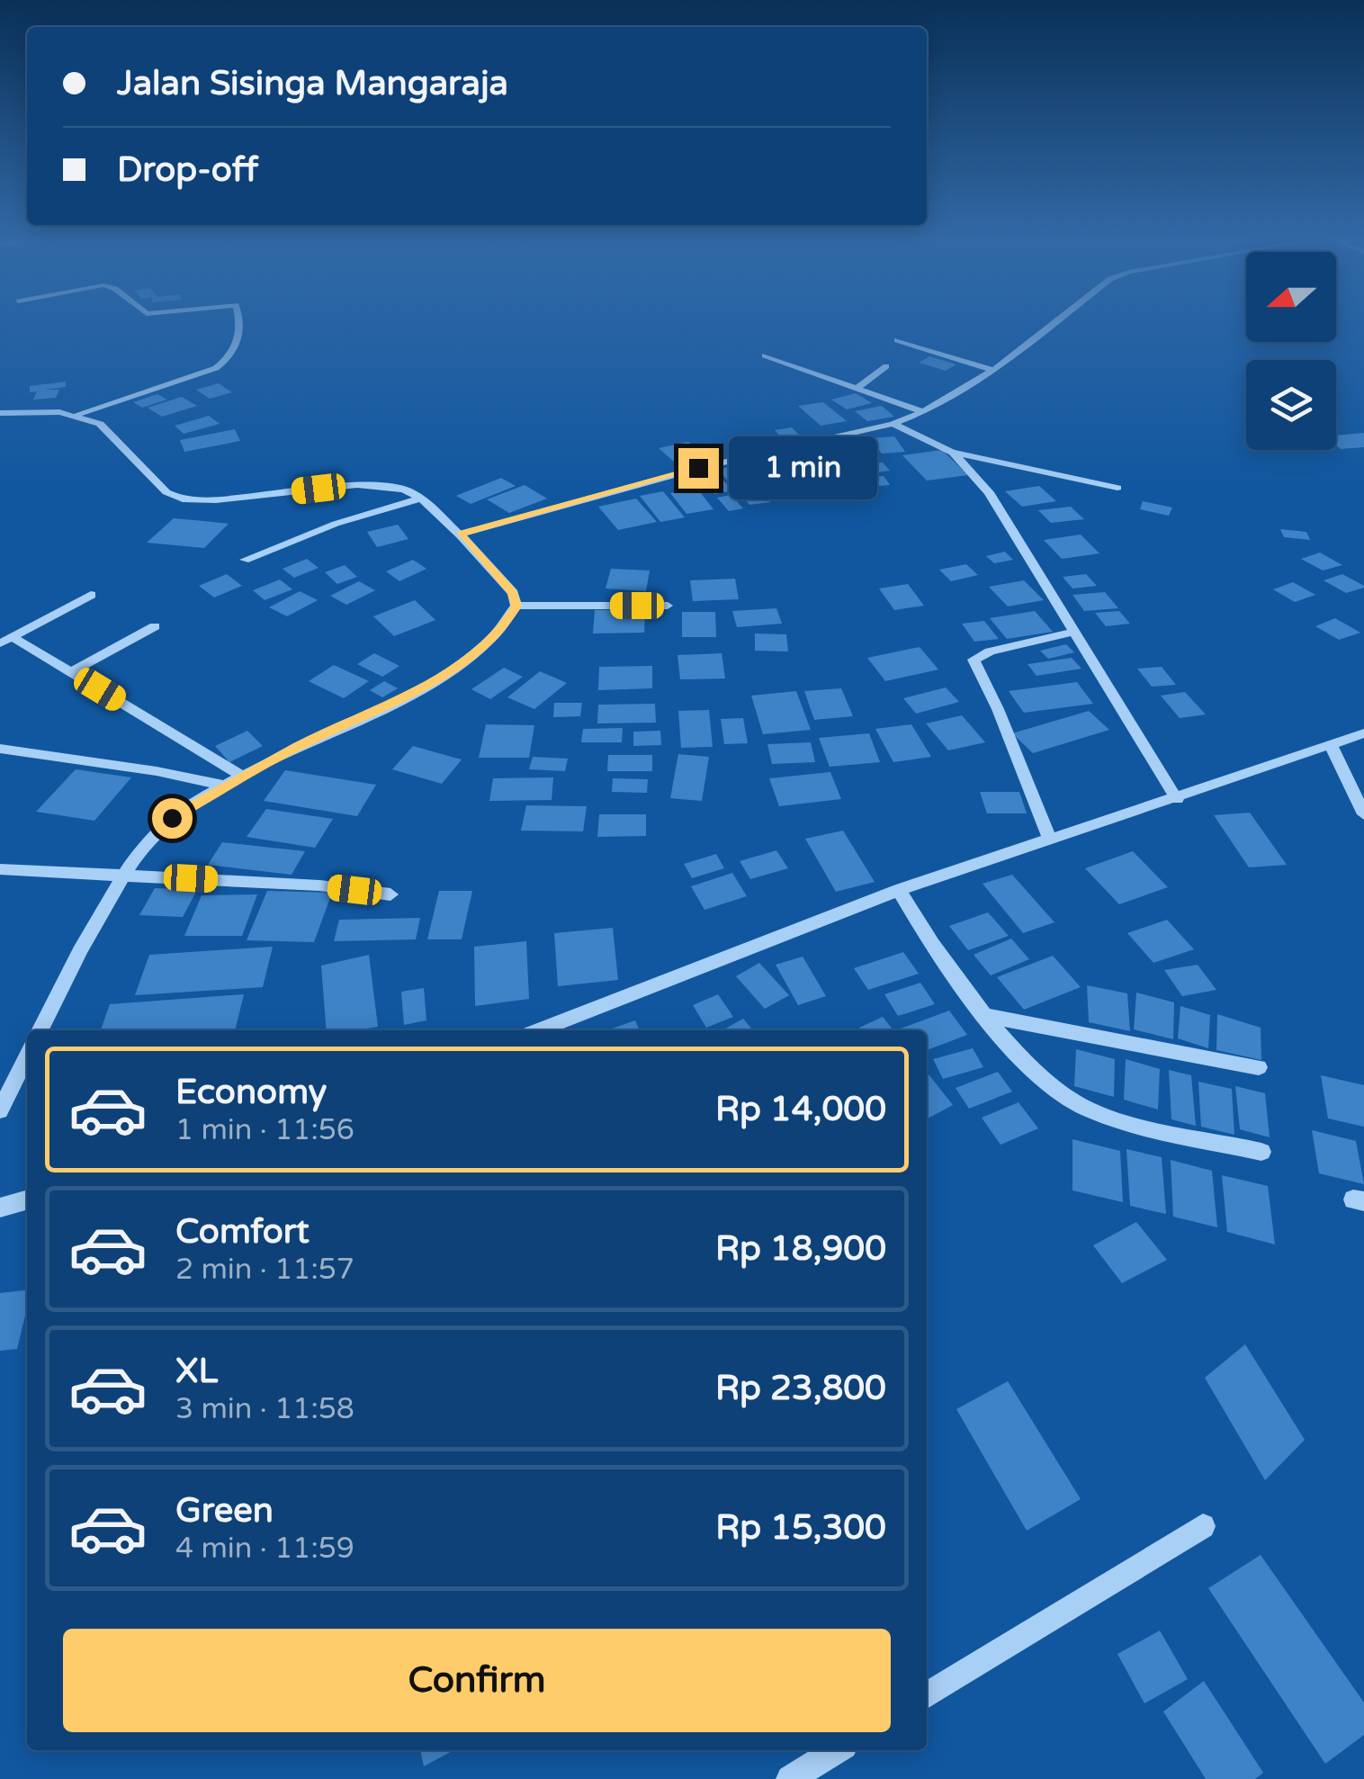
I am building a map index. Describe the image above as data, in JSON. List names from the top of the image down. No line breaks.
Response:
{"north":"left","page":{"banner":["Jalan Sisinga Mangaraja","Drop-off"],"bubble":"1 min","list":[{"name":"Economy","note":"1 min · 11:56","value":"Rp 14,000"},{"name":"Comfort","note":"2 min · 11:57","value":"Rp 18,900"},{"name":"XL","note":"3 min · 11:58","value":"Rp 23,800"},{"name":"Green","note":"4 min · 11:59","value":"Rp 15,300"}],"buttons":"Confirm"}}
